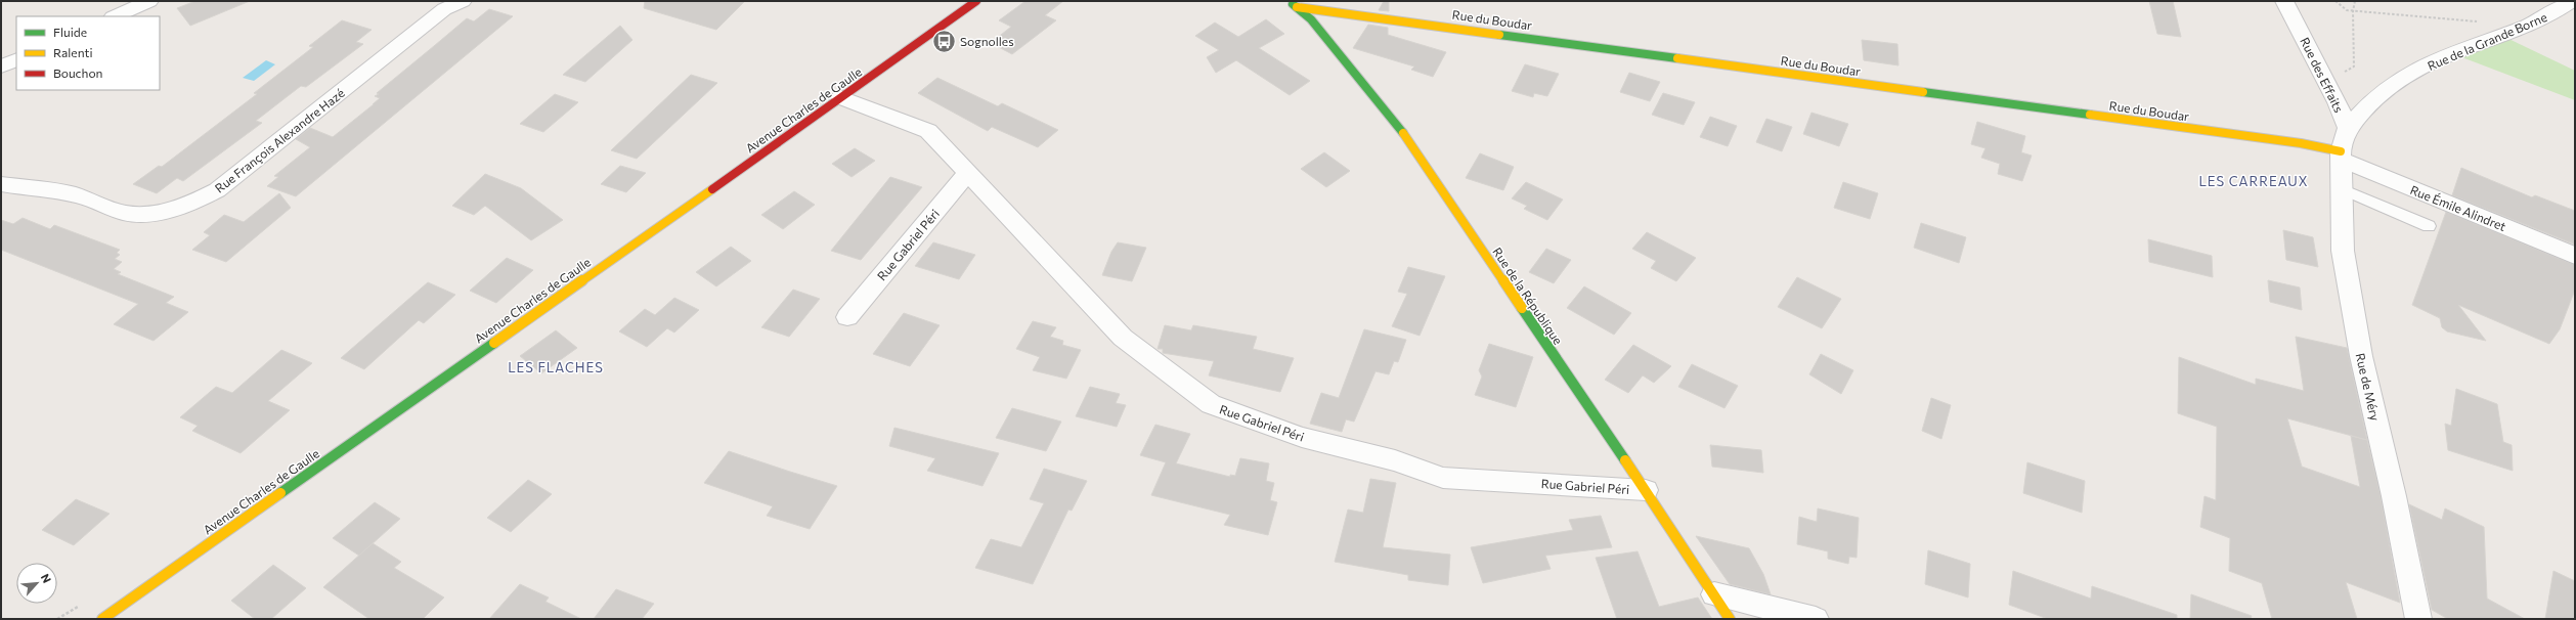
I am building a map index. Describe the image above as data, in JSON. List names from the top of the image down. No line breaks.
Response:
{"streets":{"street":["Rue du Boudar","Rue de la Grande Borne","Rue des Effaits","Avenue Charles de Gaulle","Rue François Alexandre Hazé","Rue Émile Alindret","Rue Gabriel Péri","Rue de la République","Rue de Méry"]},"crossings":[["Rue du Boudar","Rue des Effaits"],["Rue du Boudar","Rue Émile Alindret"],["Rue du Boudar","Rue de la République"],["Rue du Boudar","Rue de Méry"],["Rue de la Grande Borne","Rue des Effaits"],["Rue des Effaits","Rue Émile Alindret"],["Rue des Effaits","Rue de Méry"],["Avenue Charles de Gaulle","Rue Gabriel Péri"],["Rue Émile Alindret","Rue de Méry"],["Rue Gabriel Péri","Rue de la République"]],"districts":["LES CARREAUX","LES FLACHES"],"places":{"bus stop":["Sognolles"]},"legend":["Fluide","Ralenti","Bouchon"],"north":"top right"}
